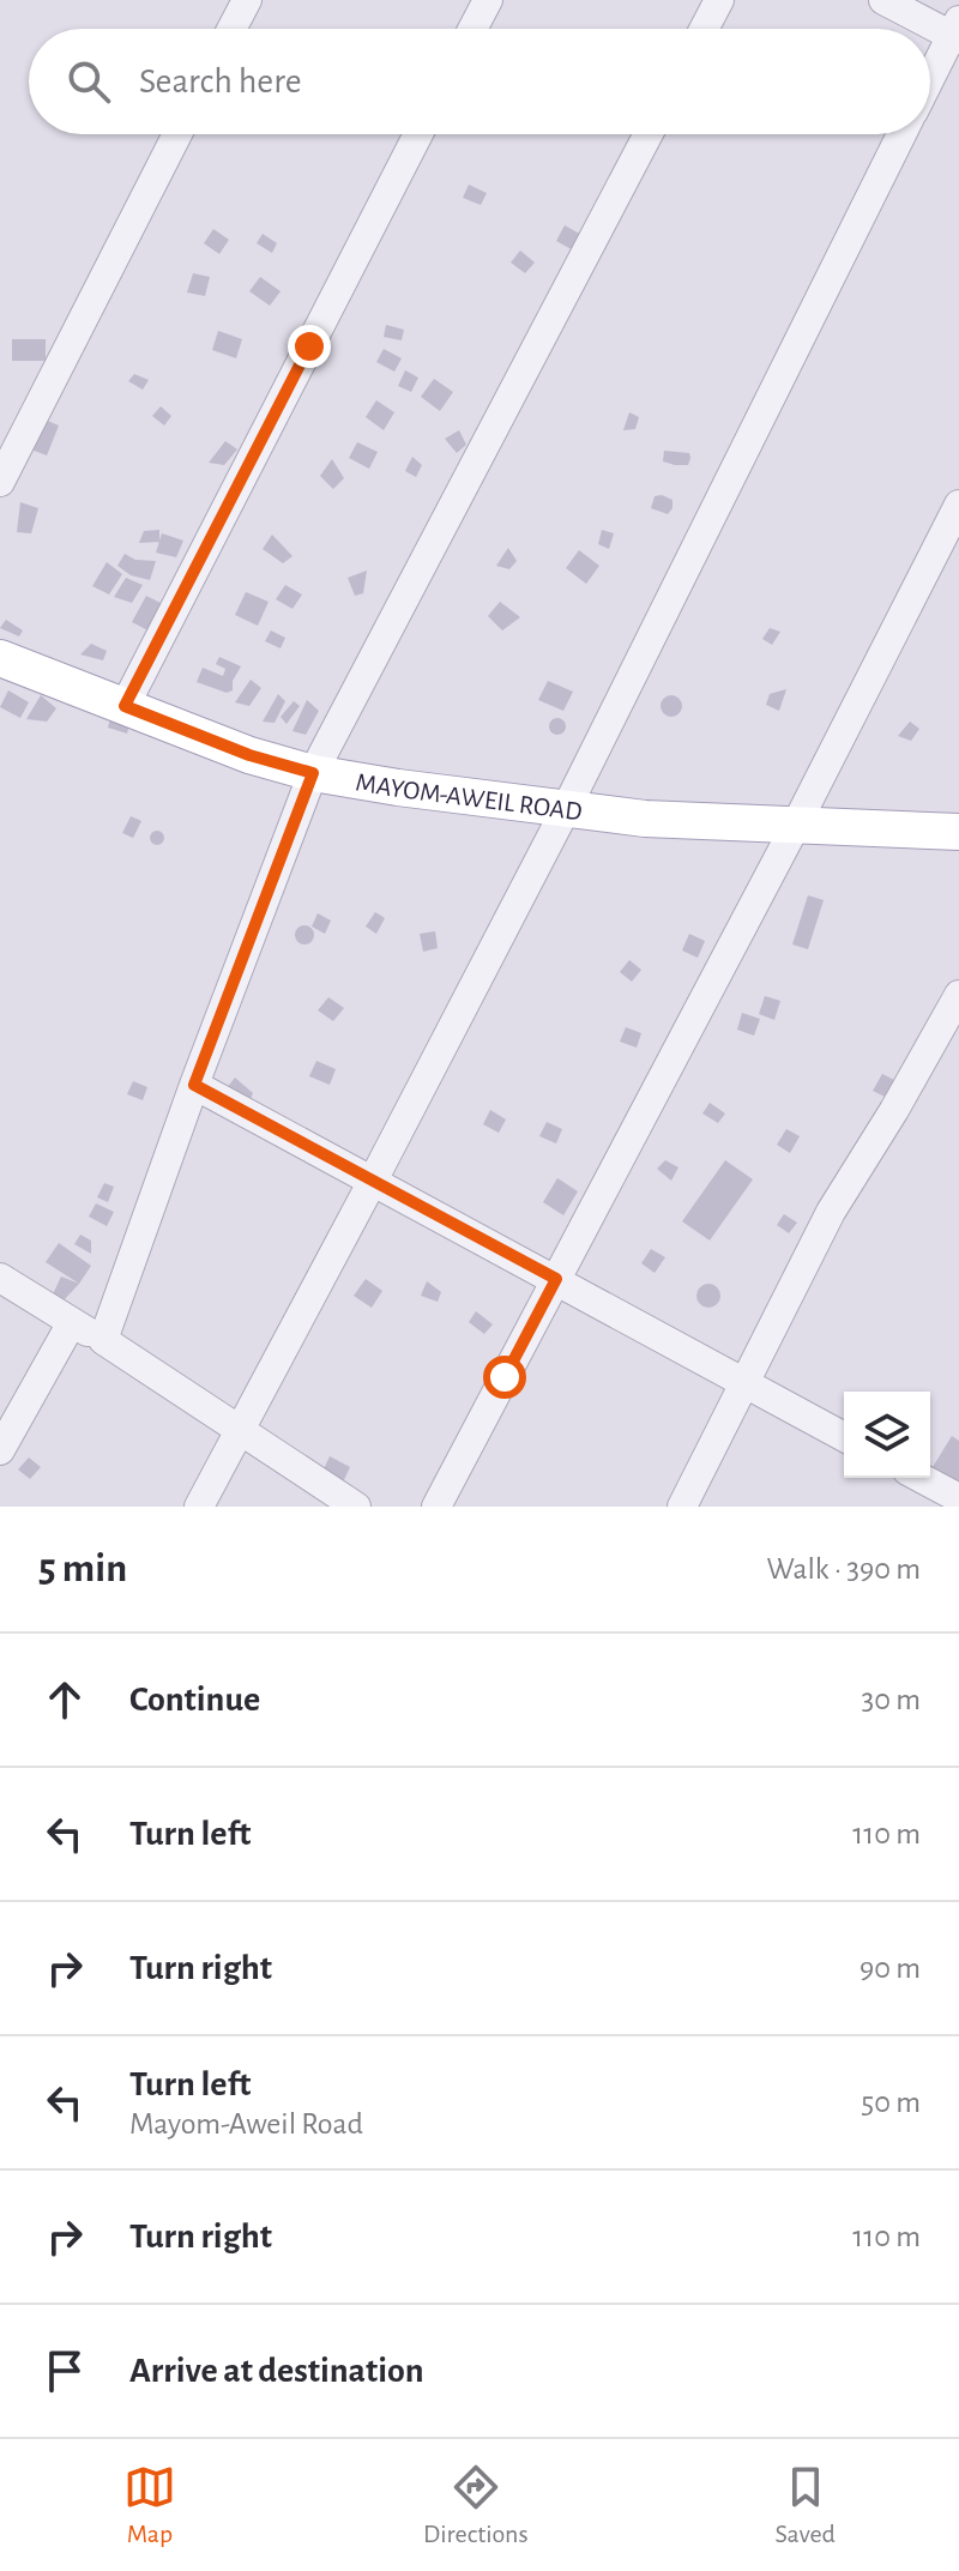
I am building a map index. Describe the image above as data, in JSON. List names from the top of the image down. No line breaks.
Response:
{"streets":{"main road":["MAYOM-AWEIL ROAD"]},"page":{"search":"Search here","heading":["5 min","Walk · 390 m"],"list":[["Continue","30 m"],["Turn left","110 m"],["Turn right","90 m"],["Turn left","Mayom-Aweil Road","50 m"],["Turn right","110 m"],"Arrive at destination"],"nav":["Map","Directions","Saved"]}}
